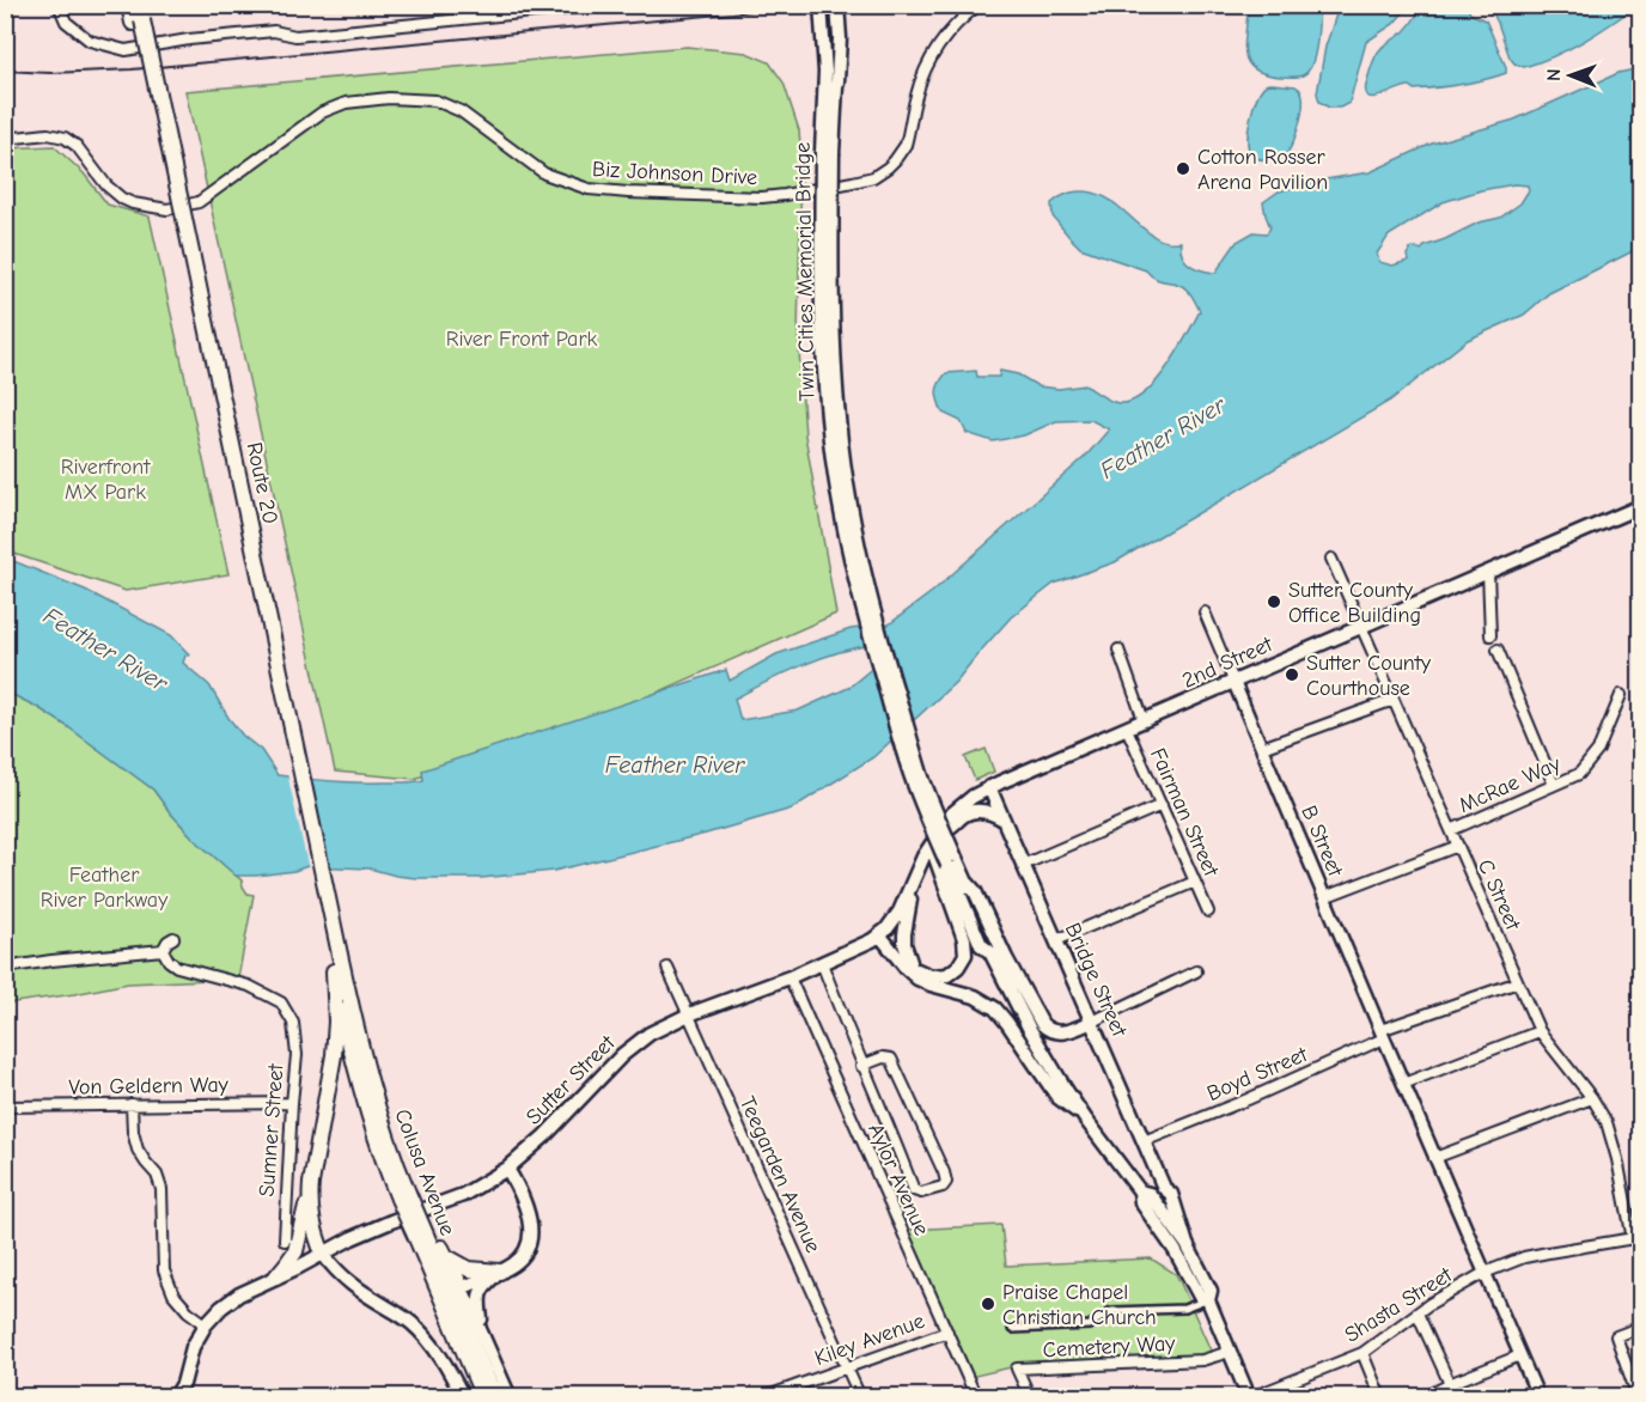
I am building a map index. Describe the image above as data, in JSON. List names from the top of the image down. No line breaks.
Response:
{"streets":{"highway":["Route 20","Colusa Avenue"],"main road":["Twin Cities Memorial Bridge","2nd Street","Bridge Street","Sutter Street"],"street":["Biz Johnson Drive","McRae Way","Fairman Street","B Street","C Street","Boyd Street","Von Geldern Way","Sumner Street","Teegarden Avenue","Aylor Avenue","Shasta Street","Kiley Avenue","Cemetery Way"]},"crossings":[["Route 20","Colusa Avenue"],["2nd Street","Fairman Street"],["2nd Street","B Street"],["2nd Street","C Street"],["2nd Street","Bridge Street"],["2nd Street","Sutter Street"],["McRae Way","B Street"],["McRae Way","C Street"],["B Street","Boyd Street"],["B Street","Shasta Street"],["C Street","Boyd Street"],["C Street","Shasta Street"],["Bridge Street","Boyd Street"],["Bridge Street","Sutter Street"],["Sutter Street","Teegarden Avenue"],["Sutter Street","Aylor Avenue"],["Von Geldern Way","Sumner Street"],["Teegarden Avenue","Kiley Avenue"],["Aylor Avenue","Kiley Avenue"]],"water":["Feather River"],"parks":["River Front Park","Riverfront MX Park","Feather River Parkway"],"places":["Cotton Rosser Arena Pavilion","Sutter County Office Building","Sutter County Courthouse","Praise Chapel Christian Church"],"north":"left"}
